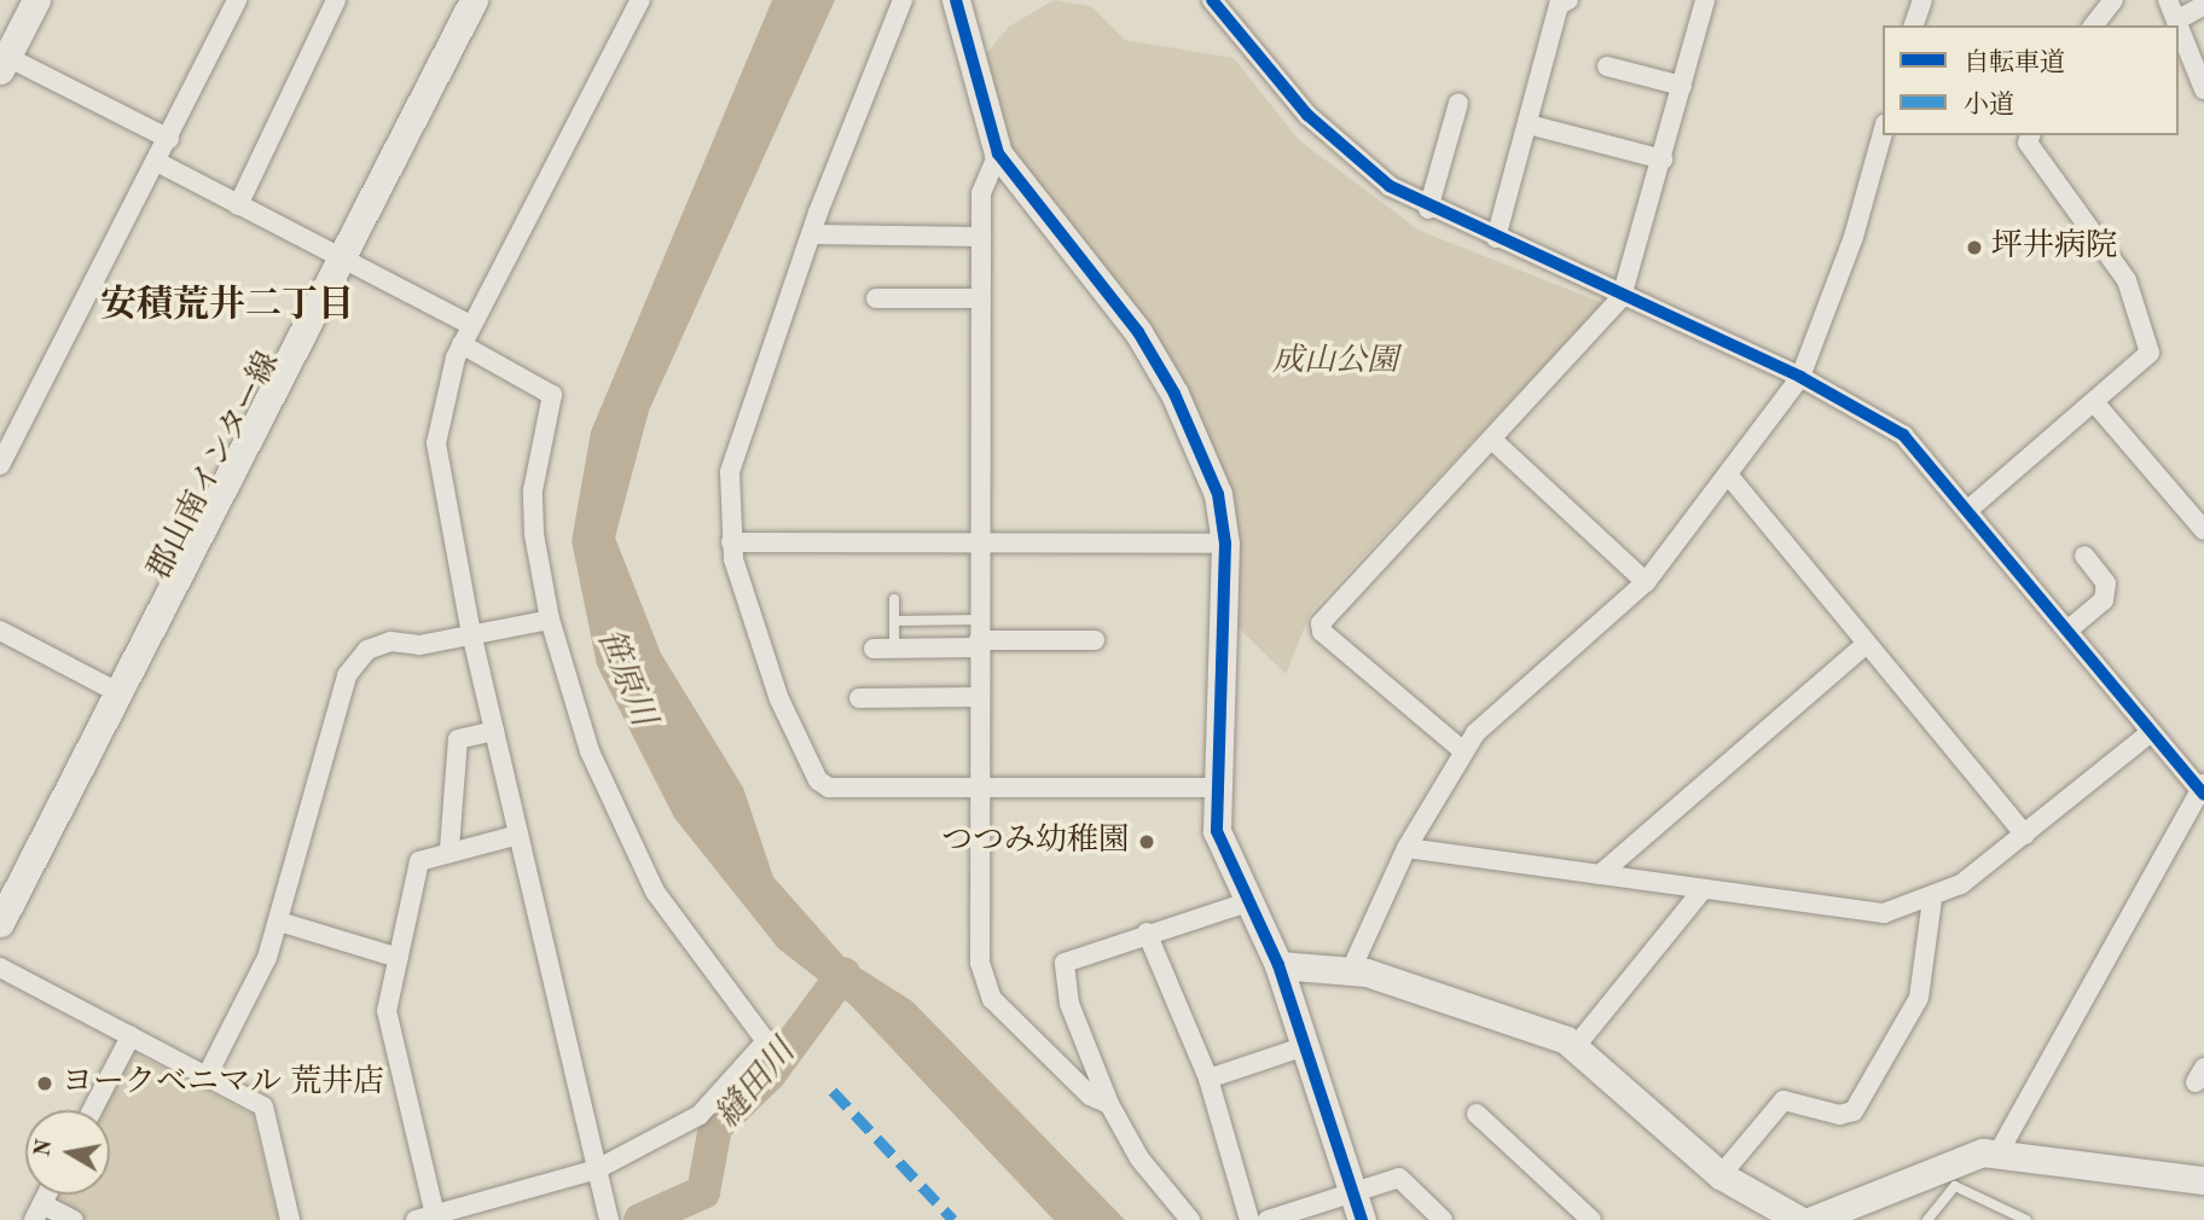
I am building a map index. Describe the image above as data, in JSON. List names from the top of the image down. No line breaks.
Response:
{"districts":["安積荒井二丁目"],"water":["笹原川","縫田川"],"parks":["成山公園"],"places":["坪井病院","つつみ幼稚園","ヨークベニマル 荒井店"],"legend":["自転車道","小道"],"north":"left"}
